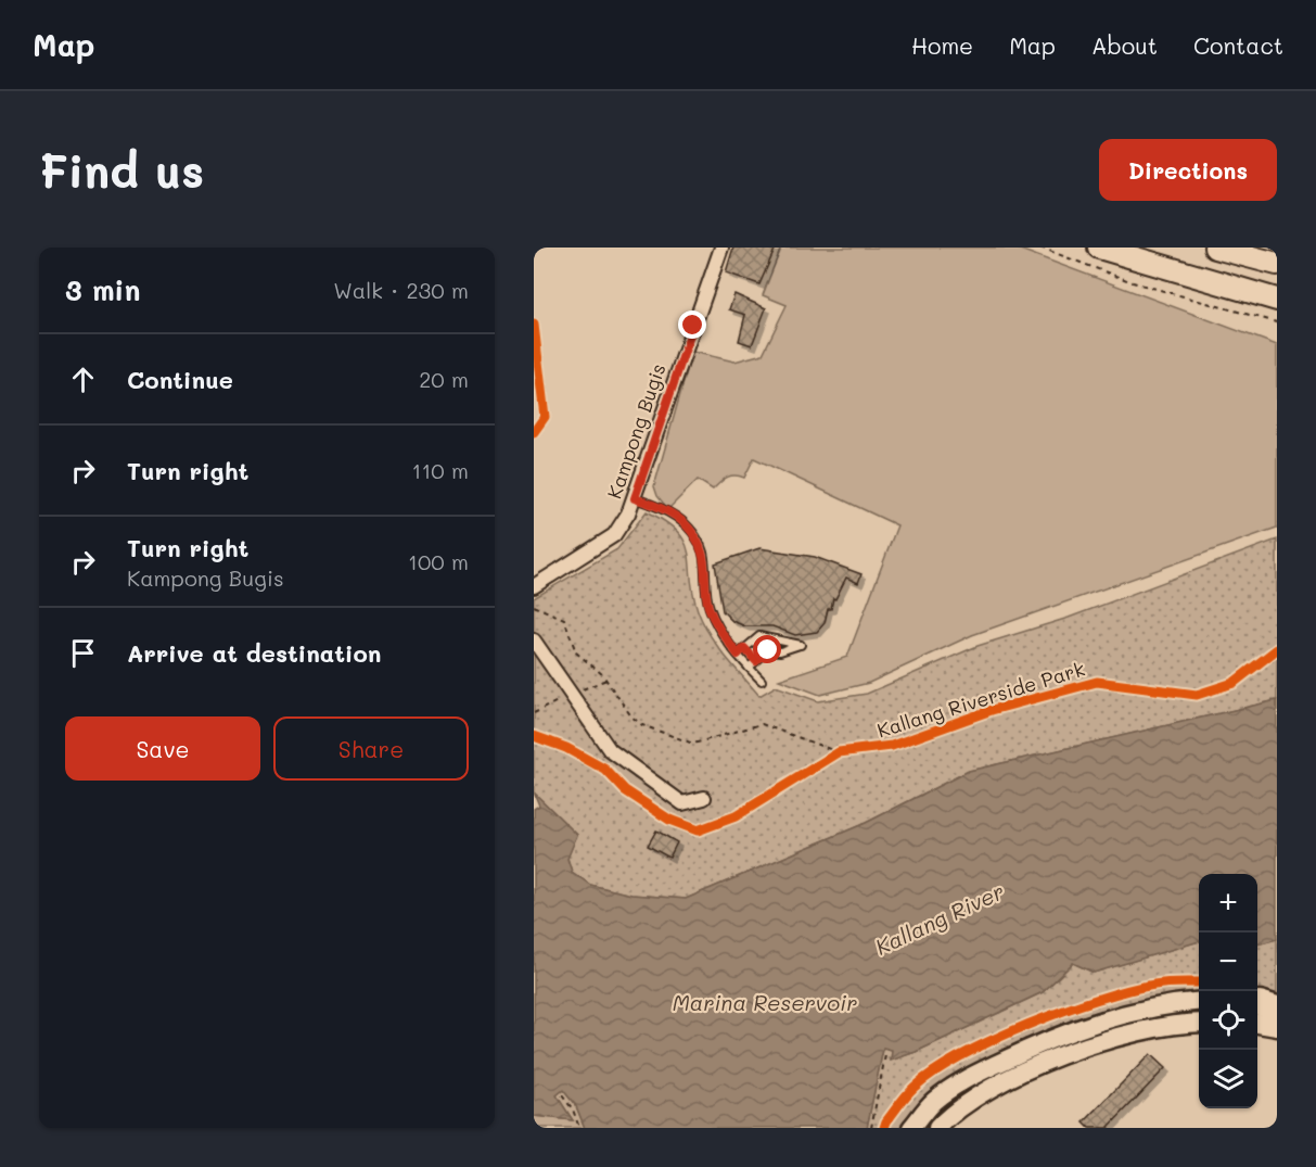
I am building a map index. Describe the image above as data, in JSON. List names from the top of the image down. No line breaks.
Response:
{"streets":{"street":["Kampong Bugis"],"cycle path":["Kallang Riverside Park"]},"water":["Kallang River","Marina Reservoir"],"page":{"header":"Map","nav":["Home","Map","About","Contact"],"buttons":["Directions",["Save","Share"]],"title":"Find us","heading":["3 min","Walk · 230 m"],"list":[["Continue","20 m"],["Turn right","110 m"],["Turn right","Kampong Bugis","100 m"],"Arrive at destination"],"map_buttons":["+","−"]}}
